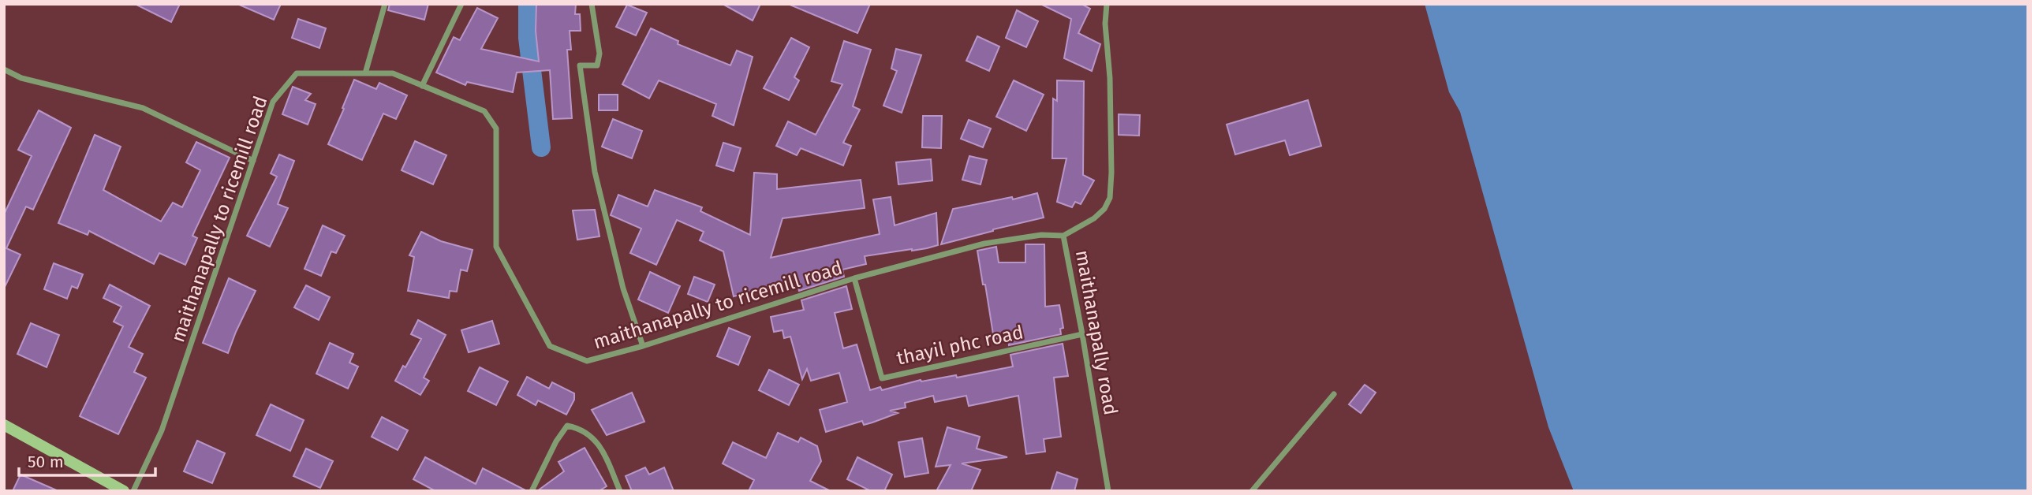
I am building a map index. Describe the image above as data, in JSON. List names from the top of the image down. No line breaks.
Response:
{"streets":{"street":["maithanapally to ricemill road","maithanapally road","thayil phc road"]},"crossings":[["maithanapally to ricemill road","maithanapally road"],["maithanapally to ricemill road","thayil phc road"],["maithanapally road","thayil phc road"]],"scale_bar":"50 m"}
